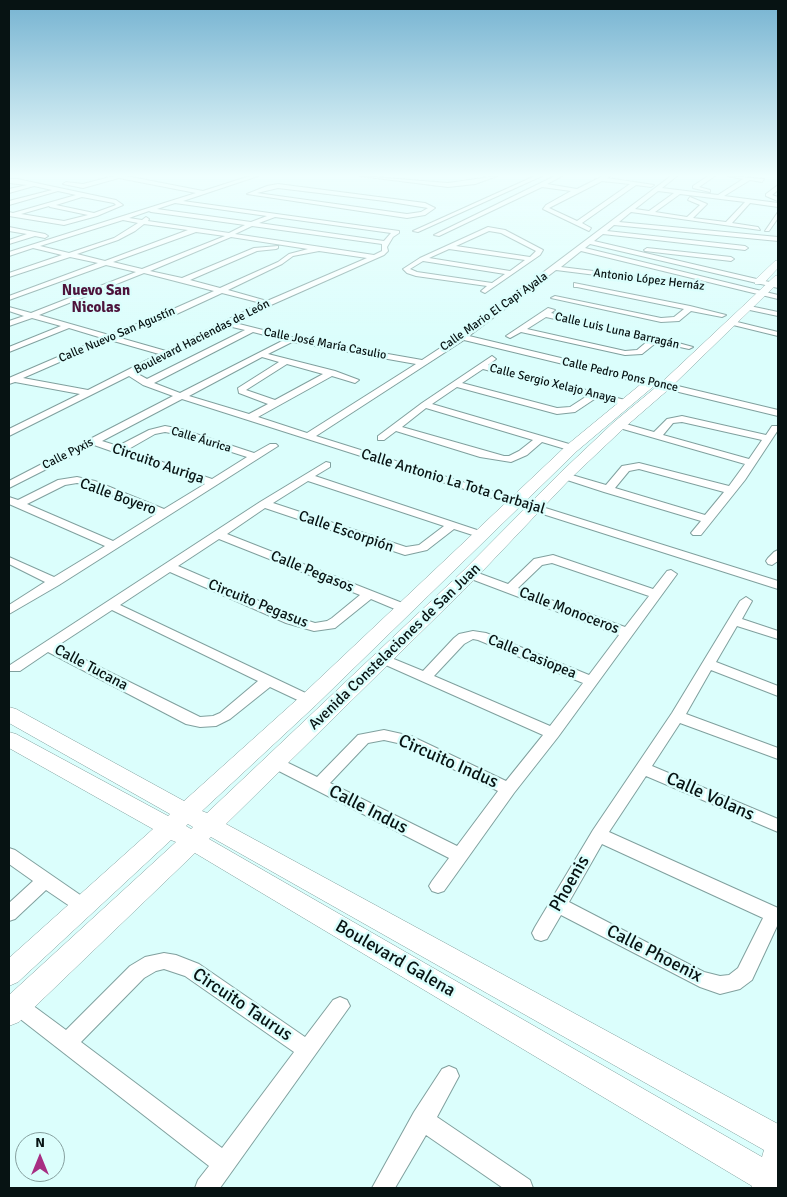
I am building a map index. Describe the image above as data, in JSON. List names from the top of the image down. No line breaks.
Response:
{"streets":{"street":["Antonio López Hernáz","Calle Mario El Capi Ayala","Calle Luis Luna Barragán","Calle Nuevo San Agustín","Boulevard Haciendas de León","Calle José María Casulio","Calle Pedro Pons Ponce","Calle Sergio Xelajo Anaya","Calle Áurica","Calle Pyxis","Circuito Auriga","Calle Antonio La Tota Carbajal","Calle Boyero","Calle Escorpión","Calle Pegasos","Circuito Pegasus","Calle Monoceros","Avenida Constelaciones de San Juan","Calle Casiopea","Calle Tucana","Circuito Indus","Calle Volans","Calle Indus","Phoenis","Calle Phoenix","Boulevard Galena","Circuito Taurus"]},"crossings":[["Antonio López Hernáz","Calle Mario El Capi Ayala"],["Antonio López Hernáz","Avenida Constelaciones de San Juan"],["Calle Mario El Capi Ayala","Calle José María Casulio"],["Calle Mario El Capi Ayala","Calle Pedro Pons Ponce"],["Calle Mario El Capi Ayala","Calle Antonio La Tota Carbajal"],["Calle Luis Luna Barragán","Avenida Constelaciones de San Juan"],["Boulevard Haciendas de León","Calle José María Casulio"],["Boulevard Haciendas de León","Calle Antonio La Tota Carbajal"],["Calle José María Casulio","Calle Pyxis"],["Calle Pedro Pons Ponce","Avenida Constelaciones de San Juan"],["Calle Sergio Xelajo Anaya","Avenida Constelaciones de San Juan"],["Calle Áurica","Circuito Auriga"],["Calle Pyxis","Circuito Auriga"],["Calle Pyxis","Calle Antonio La Tota Carbajal"],["Circuito Auriga","Calle Boyero"],["Calle Antonio La Tota Carbajal","Avenida Constelaciones de San Juan"],["Calle Pegasos","Circuito Pegasus"],["Calle Pegasos","Avenida Constelaciones de San Juan"],["Calle Monoceros","Avenida Constelaciones de San Juan"],["Calle Monoceros","Calle Casiopea"],["Avenida Constelaciones de San Juan","Calle Indus"],["Avenida Constelaciones de San Juan","Boulevard Galena"],["Calle Casiopea","Circuito Indus"],["Circuito Indus","Calle Indus"],["Phoenis","Calle Phoenix"]],"districts":["Nuevo San Nicolas"],"north":"top"}
